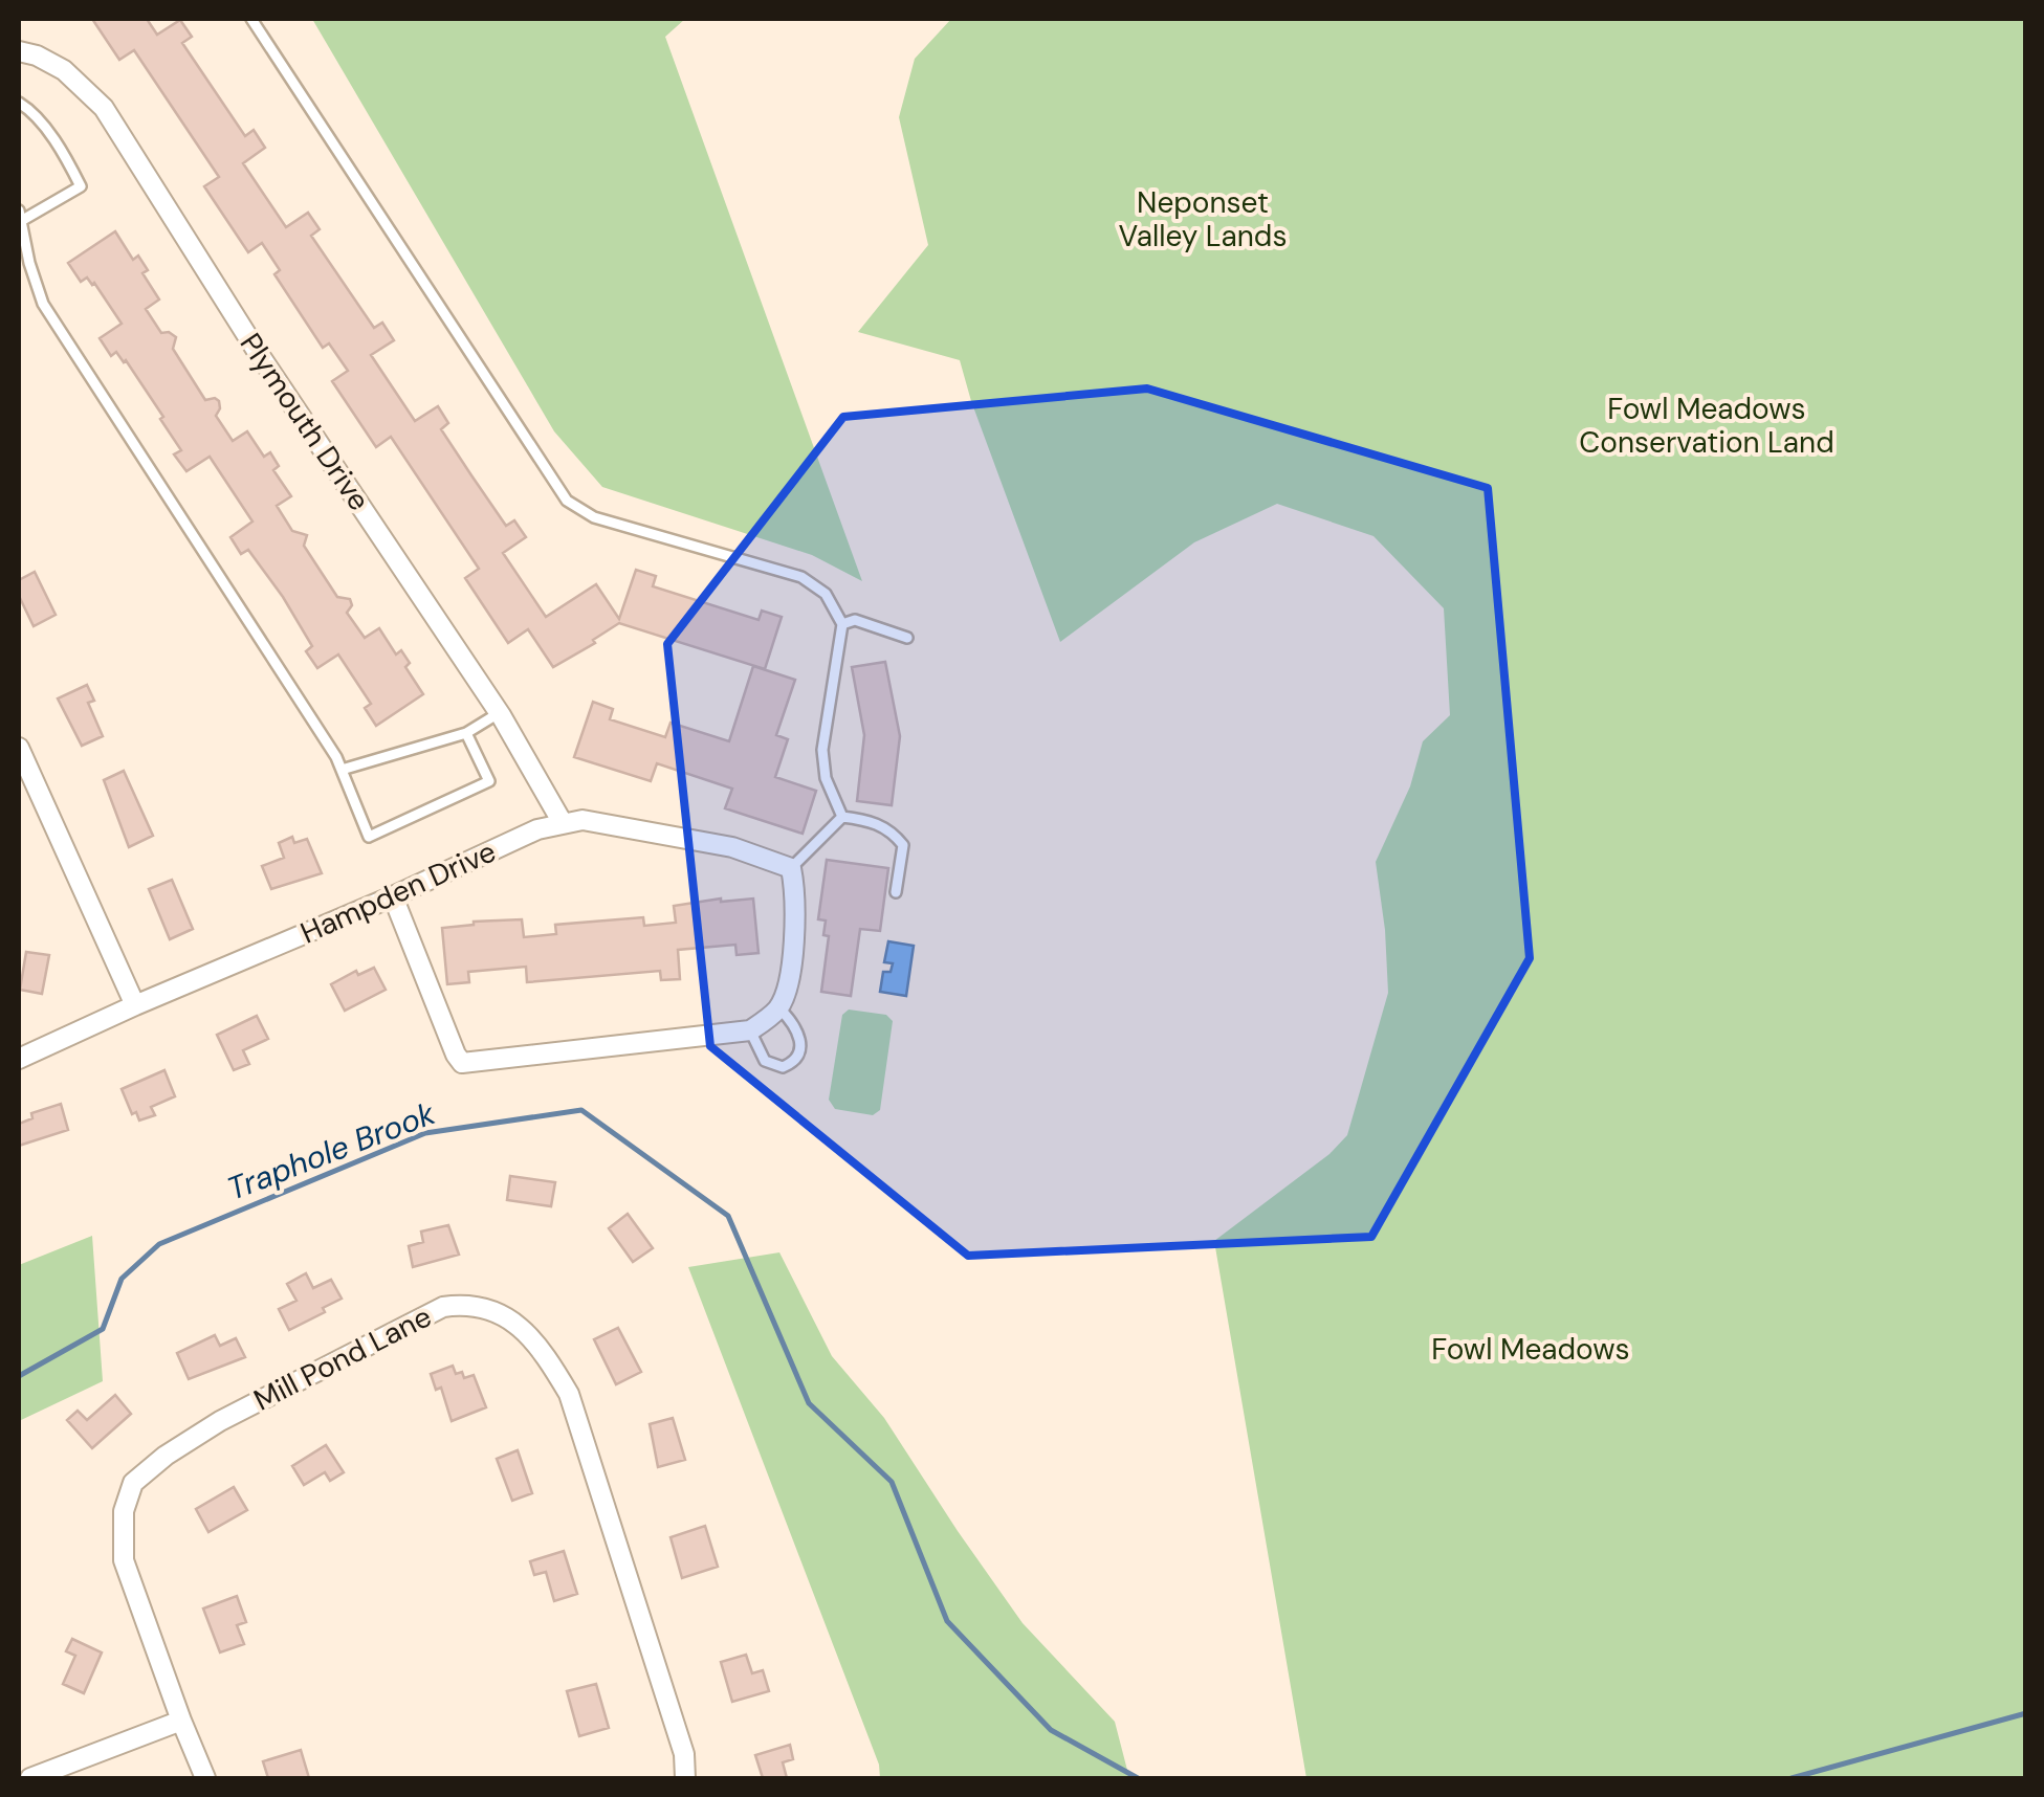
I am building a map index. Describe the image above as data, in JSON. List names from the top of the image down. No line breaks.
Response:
{"streets":{"street":["Plymouth Drive","Hampden Drive","Mill Pond Lane"]},"crossings":[["Plymouth Drive","Hampden Drive"]],"water":["Traphole Brook"],"parks":["Neponset Valley Lands","Fowl Meadows Conservation Land","Fowl Meadows"]}
